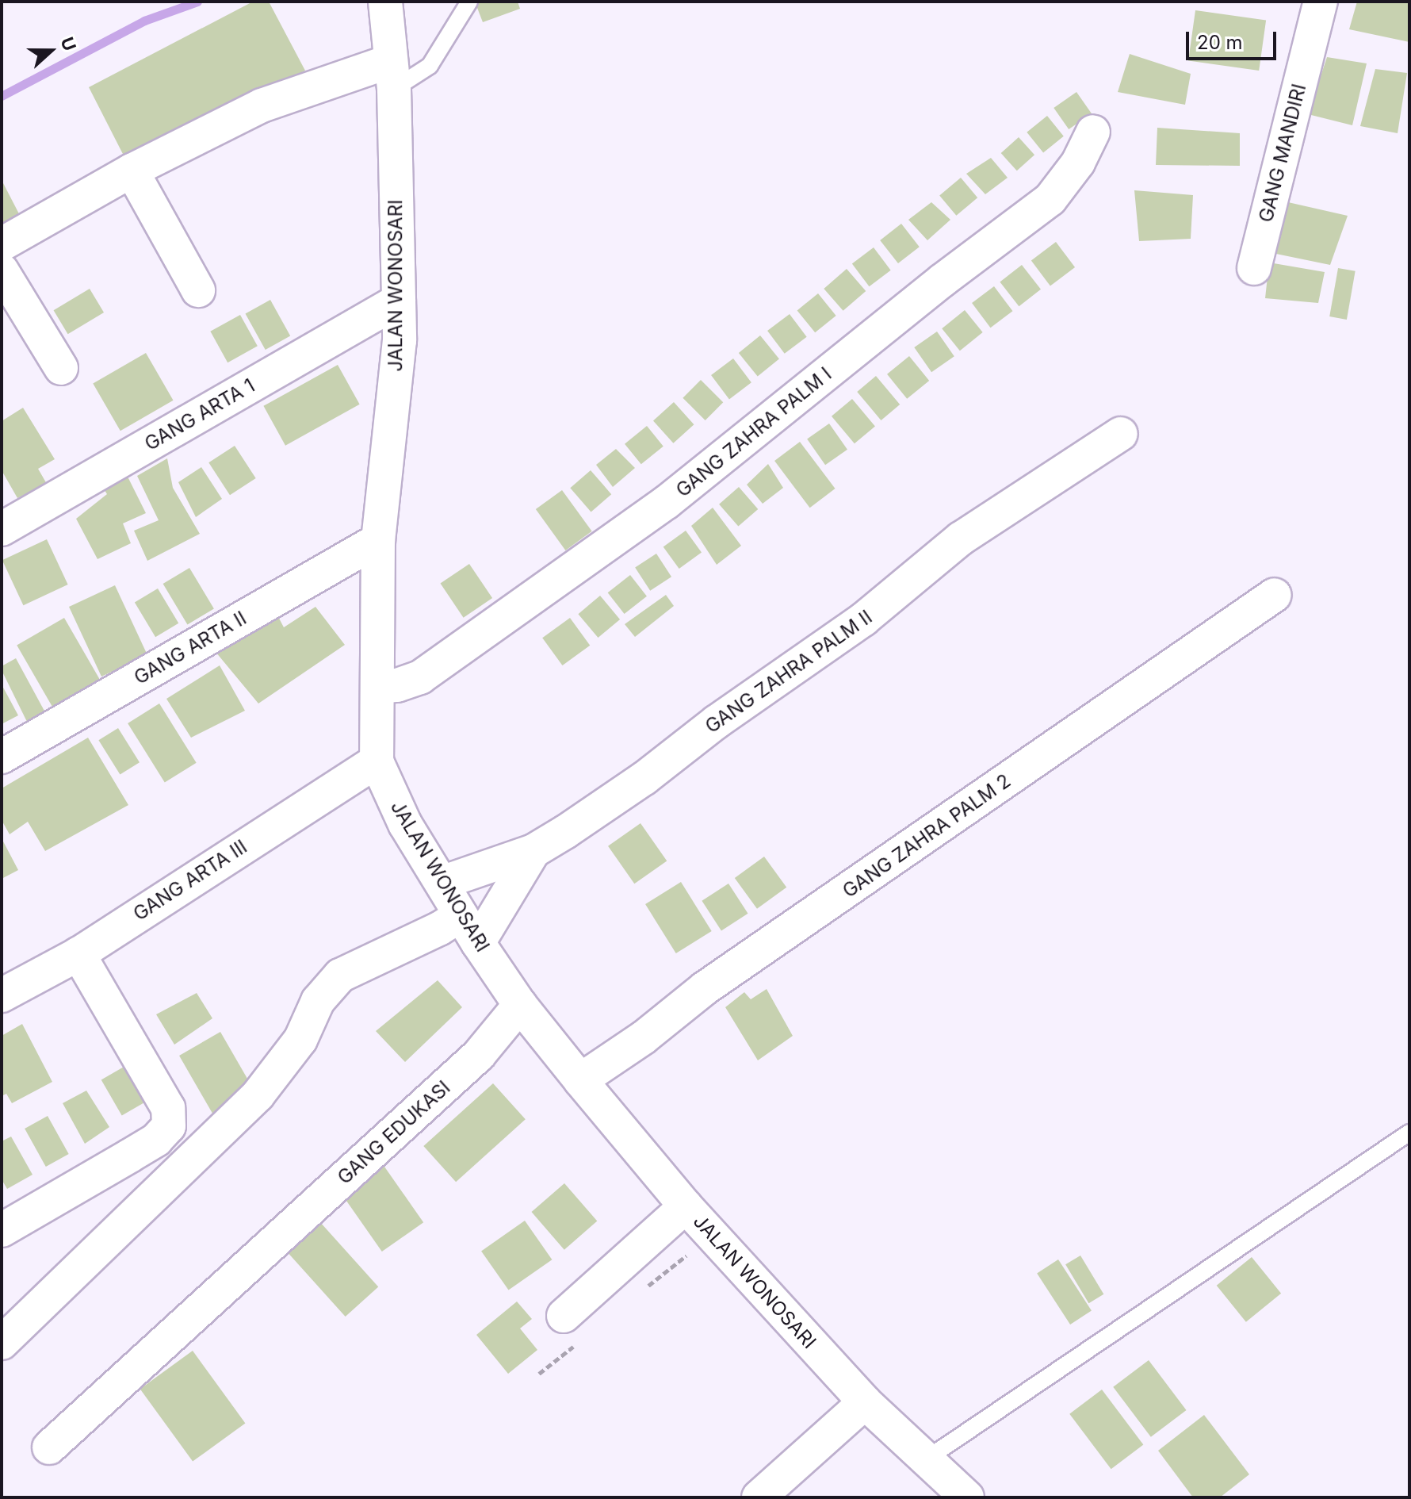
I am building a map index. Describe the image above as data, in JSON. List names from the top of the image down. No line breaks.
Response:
{"streets":{"street":["GANG MANDIRI","JALAN WONOSARI","GANG ARTA 1","GANG ZAHRA PALM I","GANG ARTA II","GANG ZAHRA PALM II","GANG ZAHRA PALM 2","GANG ARTA III","GANG EDUKASI"]},"crossings":[["JALAN WONOSARI","GANG ARTA 1"],["JALAN WONOSARI","GANG ZAHRA PALM I"],["JALAN WONOSARI","GANG ARTA II"],["JALAN WONOSARI","GANG ZAHRA PALM II"],["JALAN WONOSARI","GANG ZAHRA PALM 2"],["JALAN WONOSARI","GANG ARTA III"],["JALAN WONOSARI","GANG EDUKASI"]],"scale_bar":"20 m","north":"right"}
